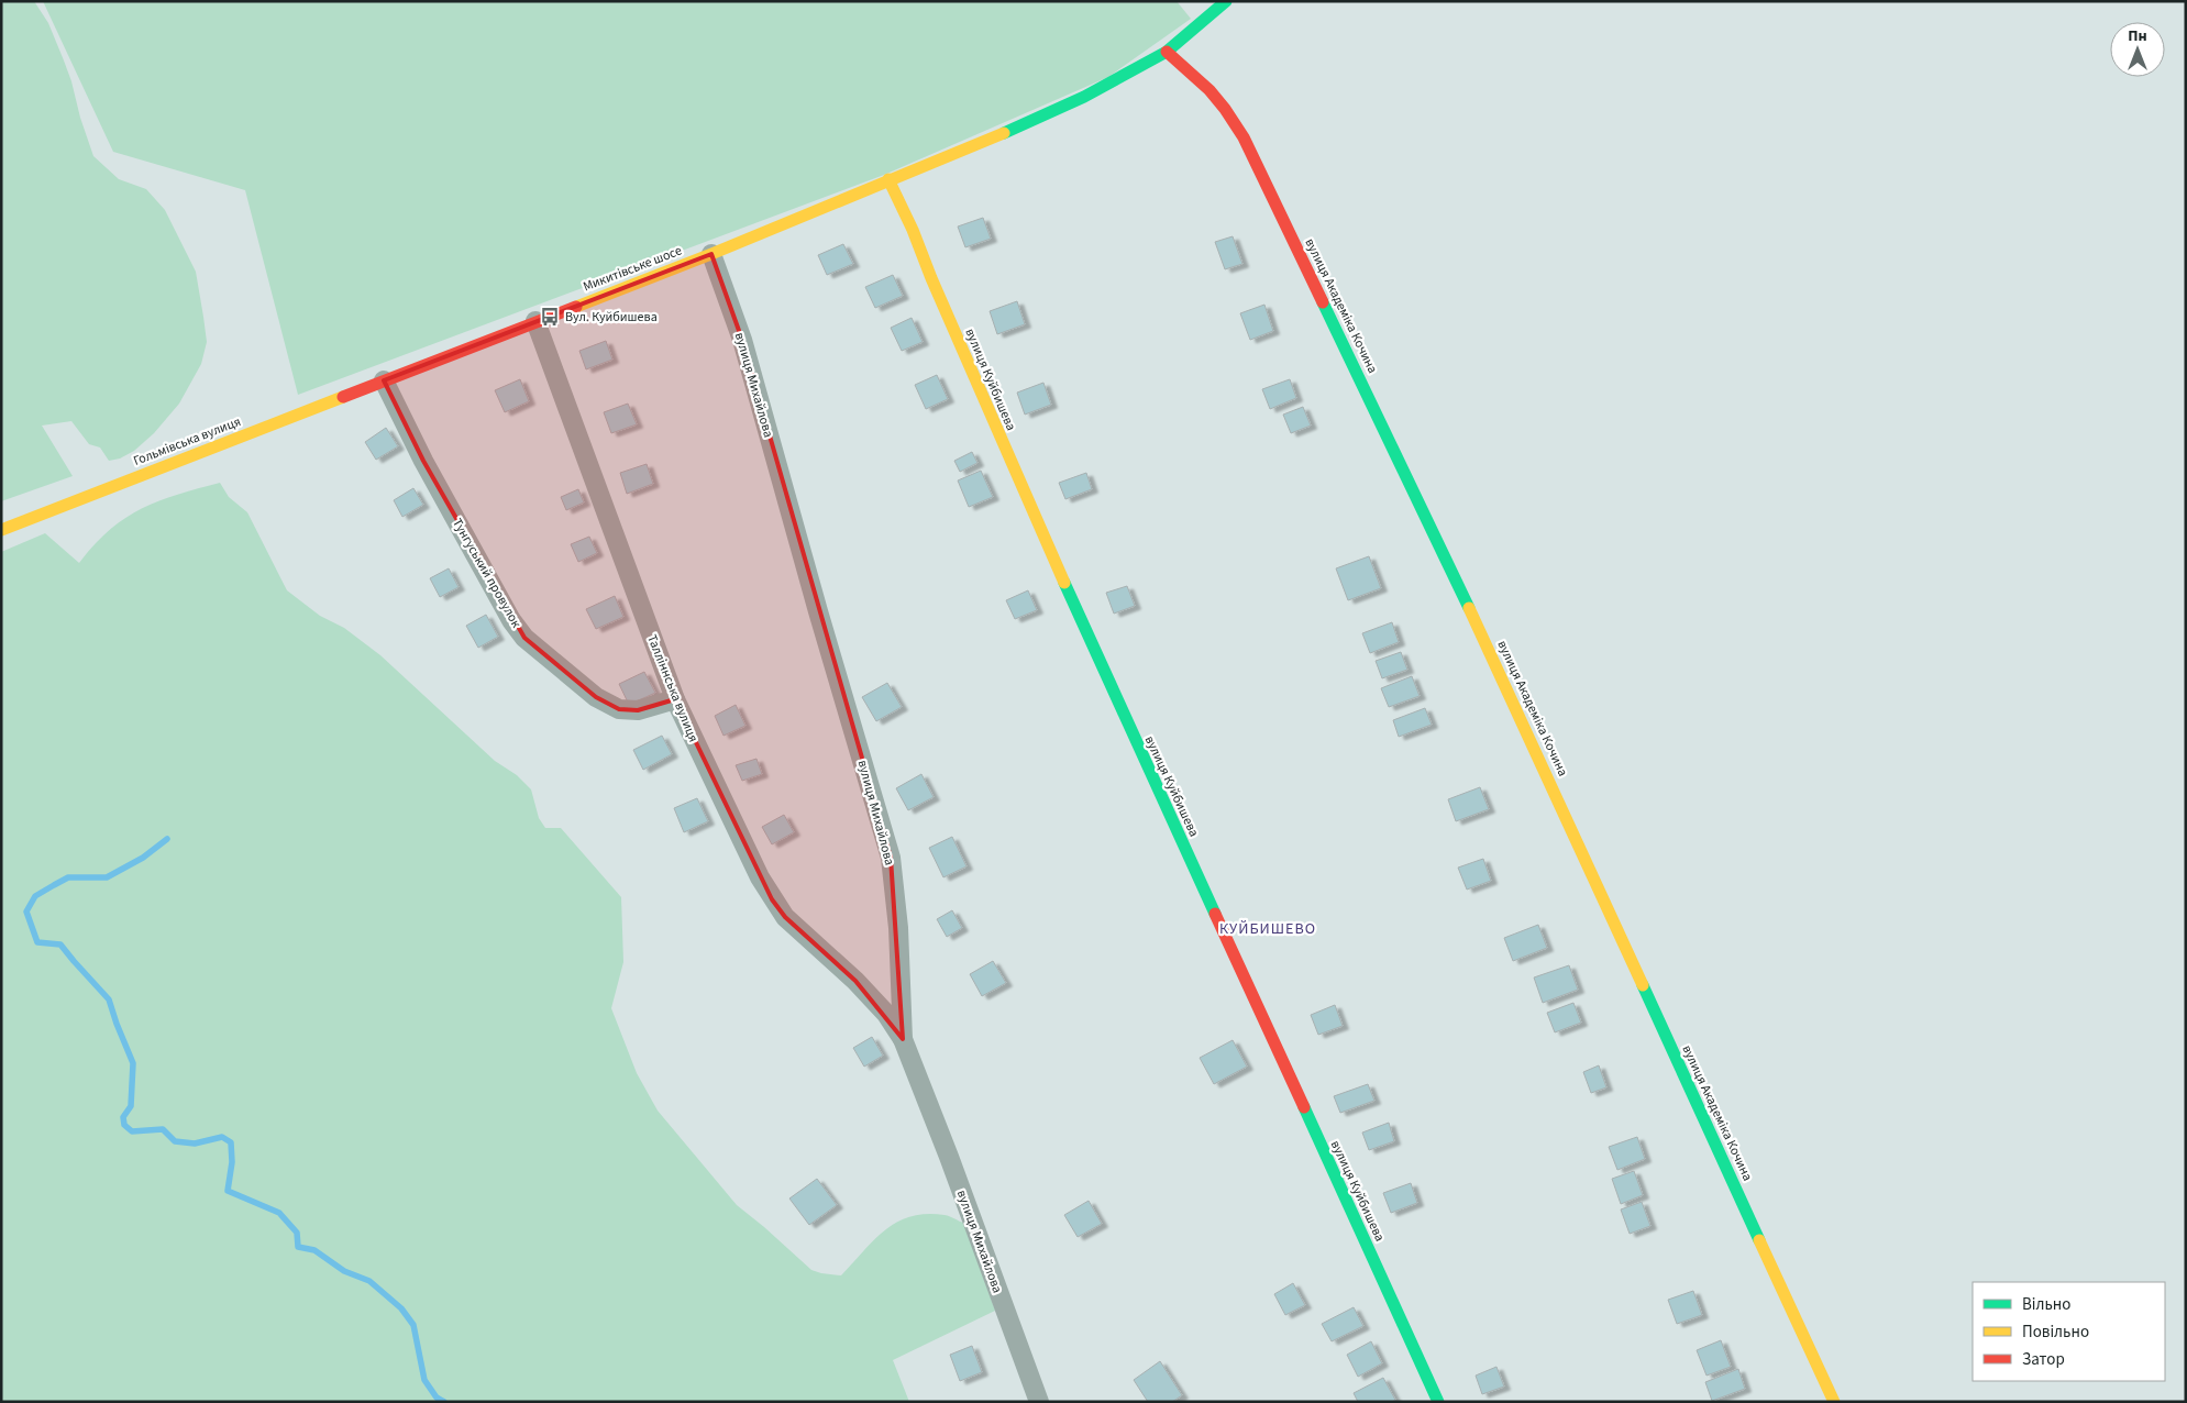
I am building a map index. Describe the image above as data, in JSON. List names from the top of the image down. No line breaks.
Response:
{"streets":{"street":["Микитівське шосе","вулиця Академіка Кочина","вулиця Куйбишева","вулиця Михайлова","Гольмівська вулиця","Тунгуський провулок","Талліннська вулиця"]},"crossings":[["Микитівське шосе","вулиця Академіка Кочина"],["Микитівське шосе","вулиця Куйбишева"],["Микитівське шосе","вулиця Михайлова"],["Микитівське шосе","Гольмівська вулиця"],["Микитівське шосе","Тунгуський провулок"],["Микитівське шосе","Талліннська вулиця"],["вулиця Михайлова","Талліннська вулиця"],["Гольмівська вулиця","Тунгуський провулок"],["Тунгуський провулок","Талліннська вулиця"]],"districts":["КУЙБИШЕВО"],"places":{"bus stop":["Вул. Куйбишева"]},"legend":["Вільно","Повільно","Затор"],"north":"top"}
